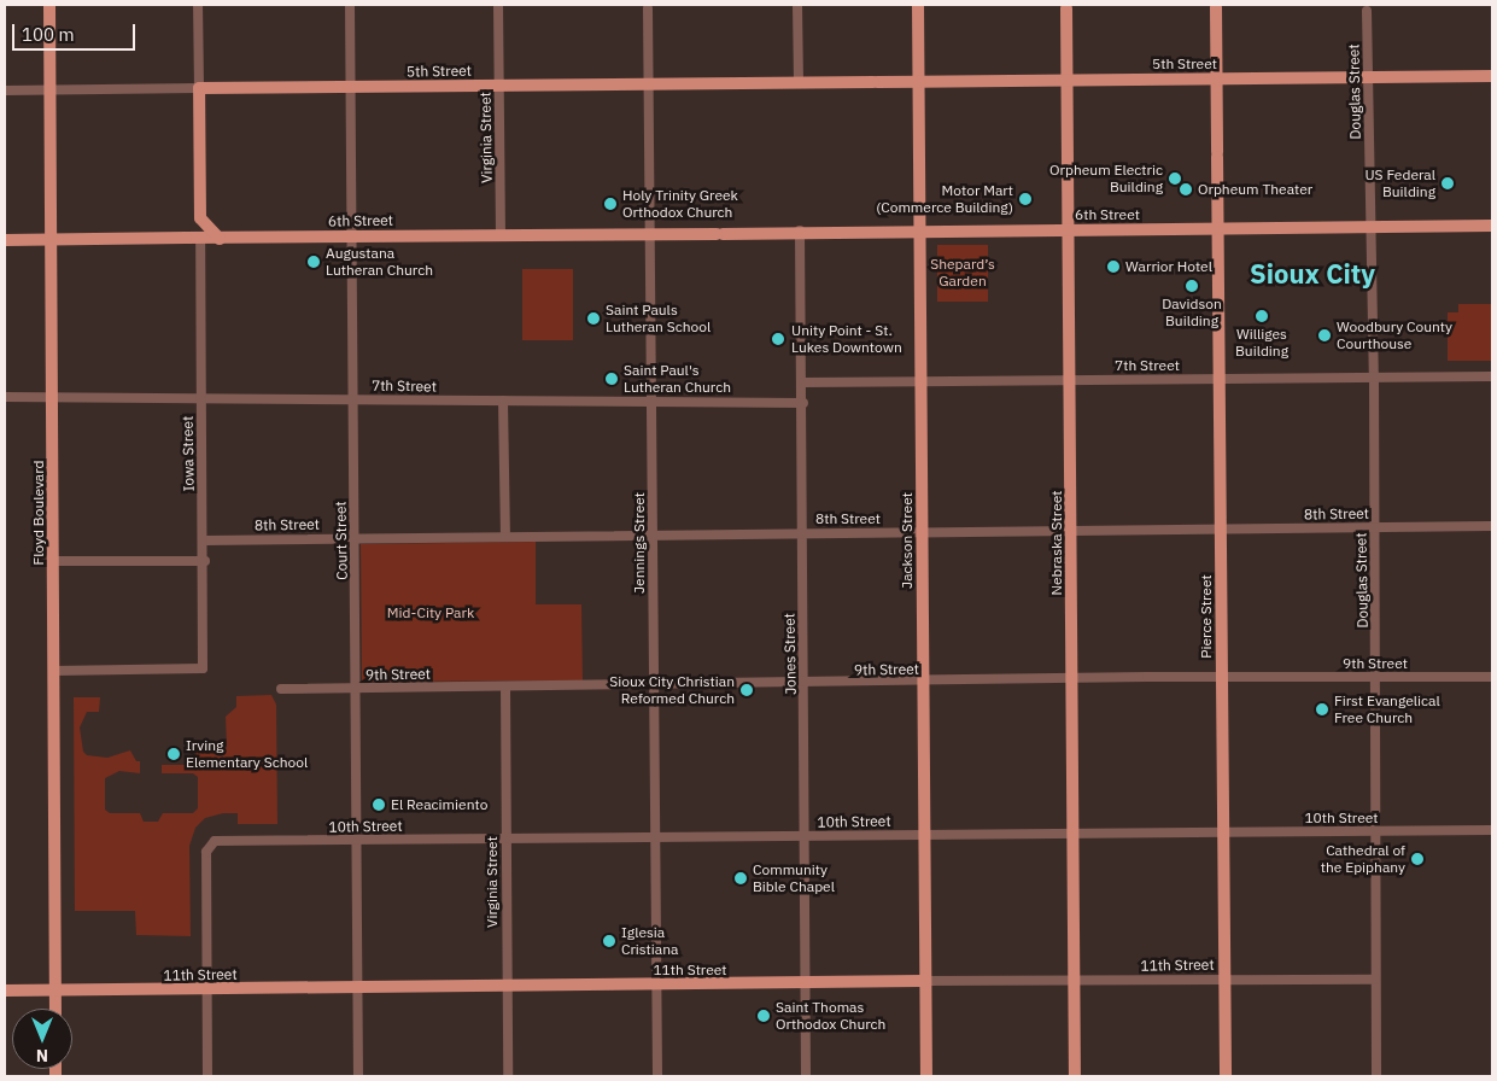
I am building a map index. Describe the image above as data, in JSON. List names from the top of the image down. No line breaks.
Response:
{"streets":{"main road":["5th Street","6th Street","Floyd Boulevard","Jackson Street","Nebraska Street","Pierce Street","11th Street"],"street":["Douglas Street","Virginia Street","7th Street","Iowa Street","8th Street","Court Street","Jennings Street","Jones Street","9th Street","10th Street"]},"crossings":[["5th Street","Douglas Street"],["5th Street","Virginia Street"],["5th Street","Floyd Boulevard"],["5th Street","Court Street"],["5th Street","Jackson Street"],["5th Street","Jennings Street"],["5th Street","Nebraska Street"],["5th Street","Pierce Street"],["Douglas Street","6th Street"],["Douglas Street","7th Street"],["Douglas Street","8th Street"],["Douglas Street","9th Street"],["Douglas Street","10th Street"],["Douglas Street","11th Street"],["Virginia Street","6th Street"],["Virginia Street","9th Street"],["Virginia Street","10th Street"],["Virginia Street","11th Street"],["6th Street","Iowa Street"],["6th Street","Court Street"],["6th Street","Jackson Street"],["6th Street","Jennings Street"],["6th Street","Nebraska Street"],["6th Street","Pierce Street"],["6th Street","Jones Street"],["7th Street","Iowa Street"],["7th Street","Floyd Boulevard"],["7th Street","Court Street"],["7th Street","Jackson Street"],["7th Street","Jennings Street"],["7th Street","Nebraska Street"],["7th Street","Pierce Street"],["7th Street","Jones Street"],["Iowa Street","Floyd Boulevard"],["Iowa Street","8th Street"],["Floyd Boulevard","11th Street"],["8th Street","Court Street"],["8th Street","Jackson Street"],["8th Street","Jennings Street"],["8th Street","Nebraska Street"],["8th Street","Pierce Street"],["8th Street","Jones Street"],["Court Street","9th Street"],["Court Street","10th Street"],["Court Street","11th Street"],["Jackson Street","9th Street"],["Jackson Street","10th Street"],["Jackson Street","11th Street"],["Jennings Street","9th Street"],["Jennings Street","10th Street"],["Jennings Street","11th Street"],["Nebraska Street","9th Street"],["Nebraska Street","10th Street"],["Nebraska Street","11th Street"],["Pierce Street","9th Street"],["Pierce Street","10th Street"],["Pierce Street","11th Street"],["Jones Street","9th Street"],["Jones Street","10th Street"],["Jones Street","11th Street"],["10th Street","11th Street"]],"districts":["Sioux City"],"parks":["Shepard’s Garden","Mid-City Park"],"places":["Orpheum Electric Building","US Federal Building","Orpheum Theater","Motor Mart (Commerce Building)","Holy Trinity Greek Orthodox Church","Augustana Lutheran Church","Warrior Hotel","Davidson Building","Williges Building","Saint Pauls Lutheran School","Woodbury County Courthouse","Unity Point - St. Lukes Downtown","Saint Paul's Lutheran Church","Sioux City Christian Reformed Church","First Evangelical Free Church","Irving Elementary School","El Reacimiento","Cathedral of the Epiphany","Community Bible Chapel","Iglesia Cristiana","Saint Thomas Orthodox Church"],"scale_bar":"100 m","north":"bottom"}
